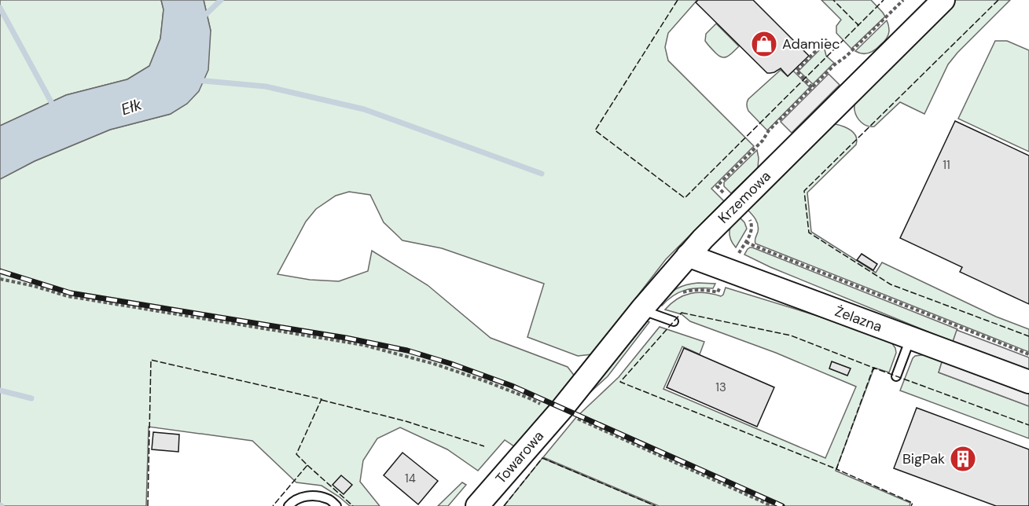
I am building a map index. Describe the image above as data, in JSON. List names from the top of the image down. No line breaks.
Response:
{"streets":{"street":["Krzemowa","Żelazna","Towarowa"]},"crossings":[["Krzemowa","Żelazna"],["Krzemowa","Towarowa"]],"water":["Ełk"],"places":{"shop":["Adamiec"],"building":["BigPak"]},"house_numbers":["11","13","14"]}
